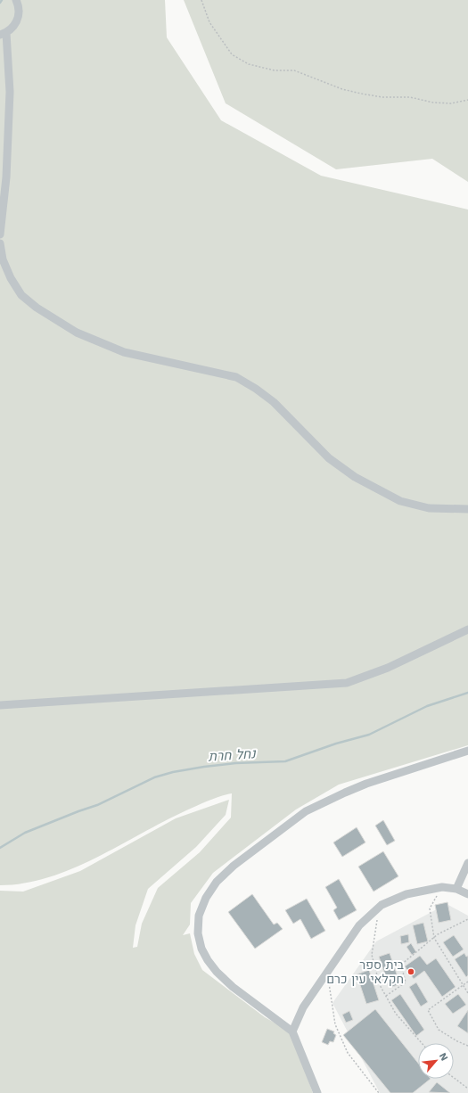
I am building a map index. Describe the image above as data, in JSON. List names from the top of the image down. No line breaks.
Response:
{"water":["נחל חרת"],"places":["בית ספר חקלאי עין כרם"],"north":"top right"}
